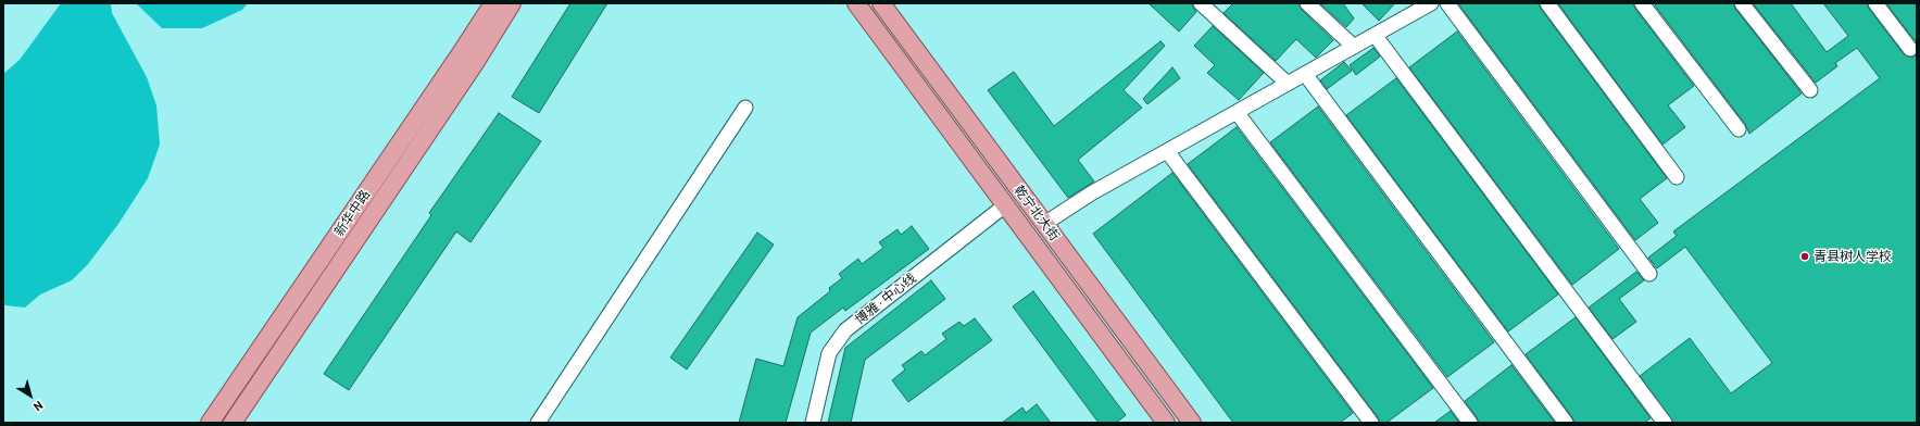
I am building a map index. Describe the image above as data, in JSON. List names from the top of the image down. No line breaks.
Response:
{"streets":{"main road":["新华中路","乾宁北大街"],"street":["博雅 · 中心线"]},"crossings":[["乾宁北大街","博雅 · 中心线"]],"places":["青县树人学校"],"north":"bottom right"}
